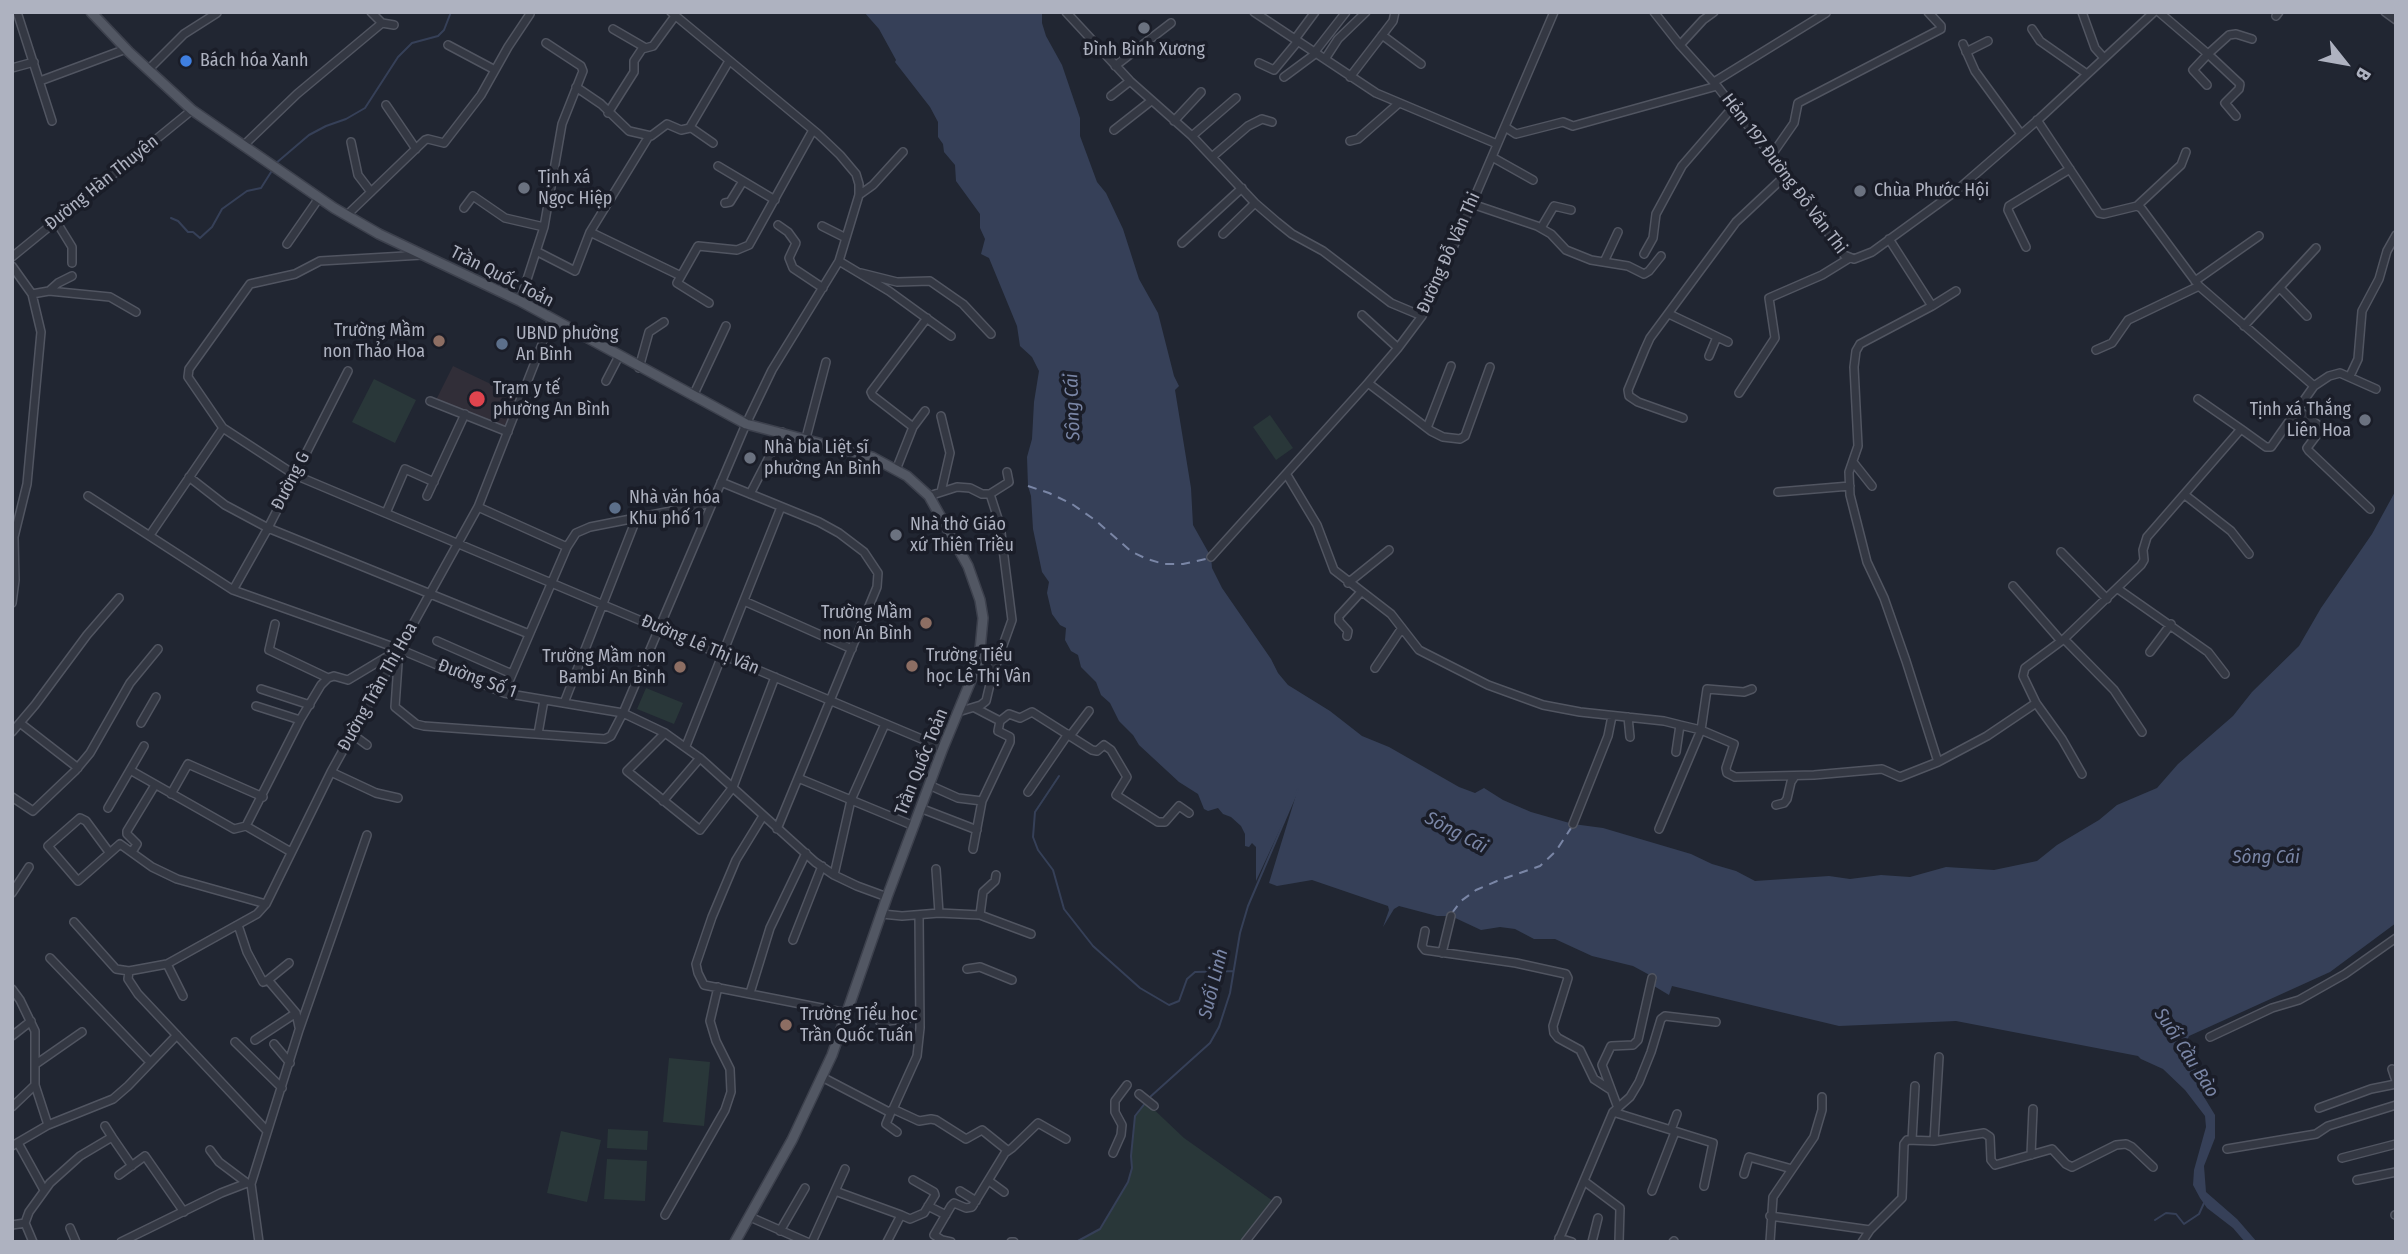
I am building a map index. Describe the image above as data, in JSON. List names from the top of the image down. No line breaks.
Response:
{"streets":{"main road":["Trần Quốc Toản"],"street":["Hẻm 197 Đường Đỗ Văn Thi","Đường Hàn Thuyên","Đường Đỗ Văn Thi","Đường G","Đường Lê Thị Vân","Đường Số 1","Đường Trần Thị Hoa"]},"crossings":[["Đường Hàn Thuyên","Trần Quốc Toản"],["Trần Quốc Toản","Đường Lê Thị Vân"],["Trần Quốc Toản","Đường Số 1"],["Trần Quốc Toản","Đường Trần Thị Hoa"],["Đường G","Đường Lê Thị Vân"],["Đường G","Đường Số 1"],["Đường Lê Thị Vân","Đường Trần Thị Hoa"],["Đường Số 1","Đường Trần Thị Hoa"]],"water":["Sông Cái","Suối Linh","Suối Cầu Bào"],"places":["Đình Bình Xương","Bách hóa Xanh","Tịnh xá Ngọc Hiệp","Chùa Phước Hội","Trường Mầm non Thảo Hoa","UBND phường An Bình","Trạm y tế phường An Bình","Tịnh xá Thắng Liên Hoa","Nhà bia Liệt sĩ phường An Bình","Nhà văn hóa Khu phố 1","Nhà thờ Giáo xứ Thiên Triều","Trường Mầm non An Bình","Trường Tiểu học Lê Thị Vân","Trường Mầm non Bambi An Bình","Trường Tiểu học Trần Quốc Tuấn"],"north":"bottom right"}
